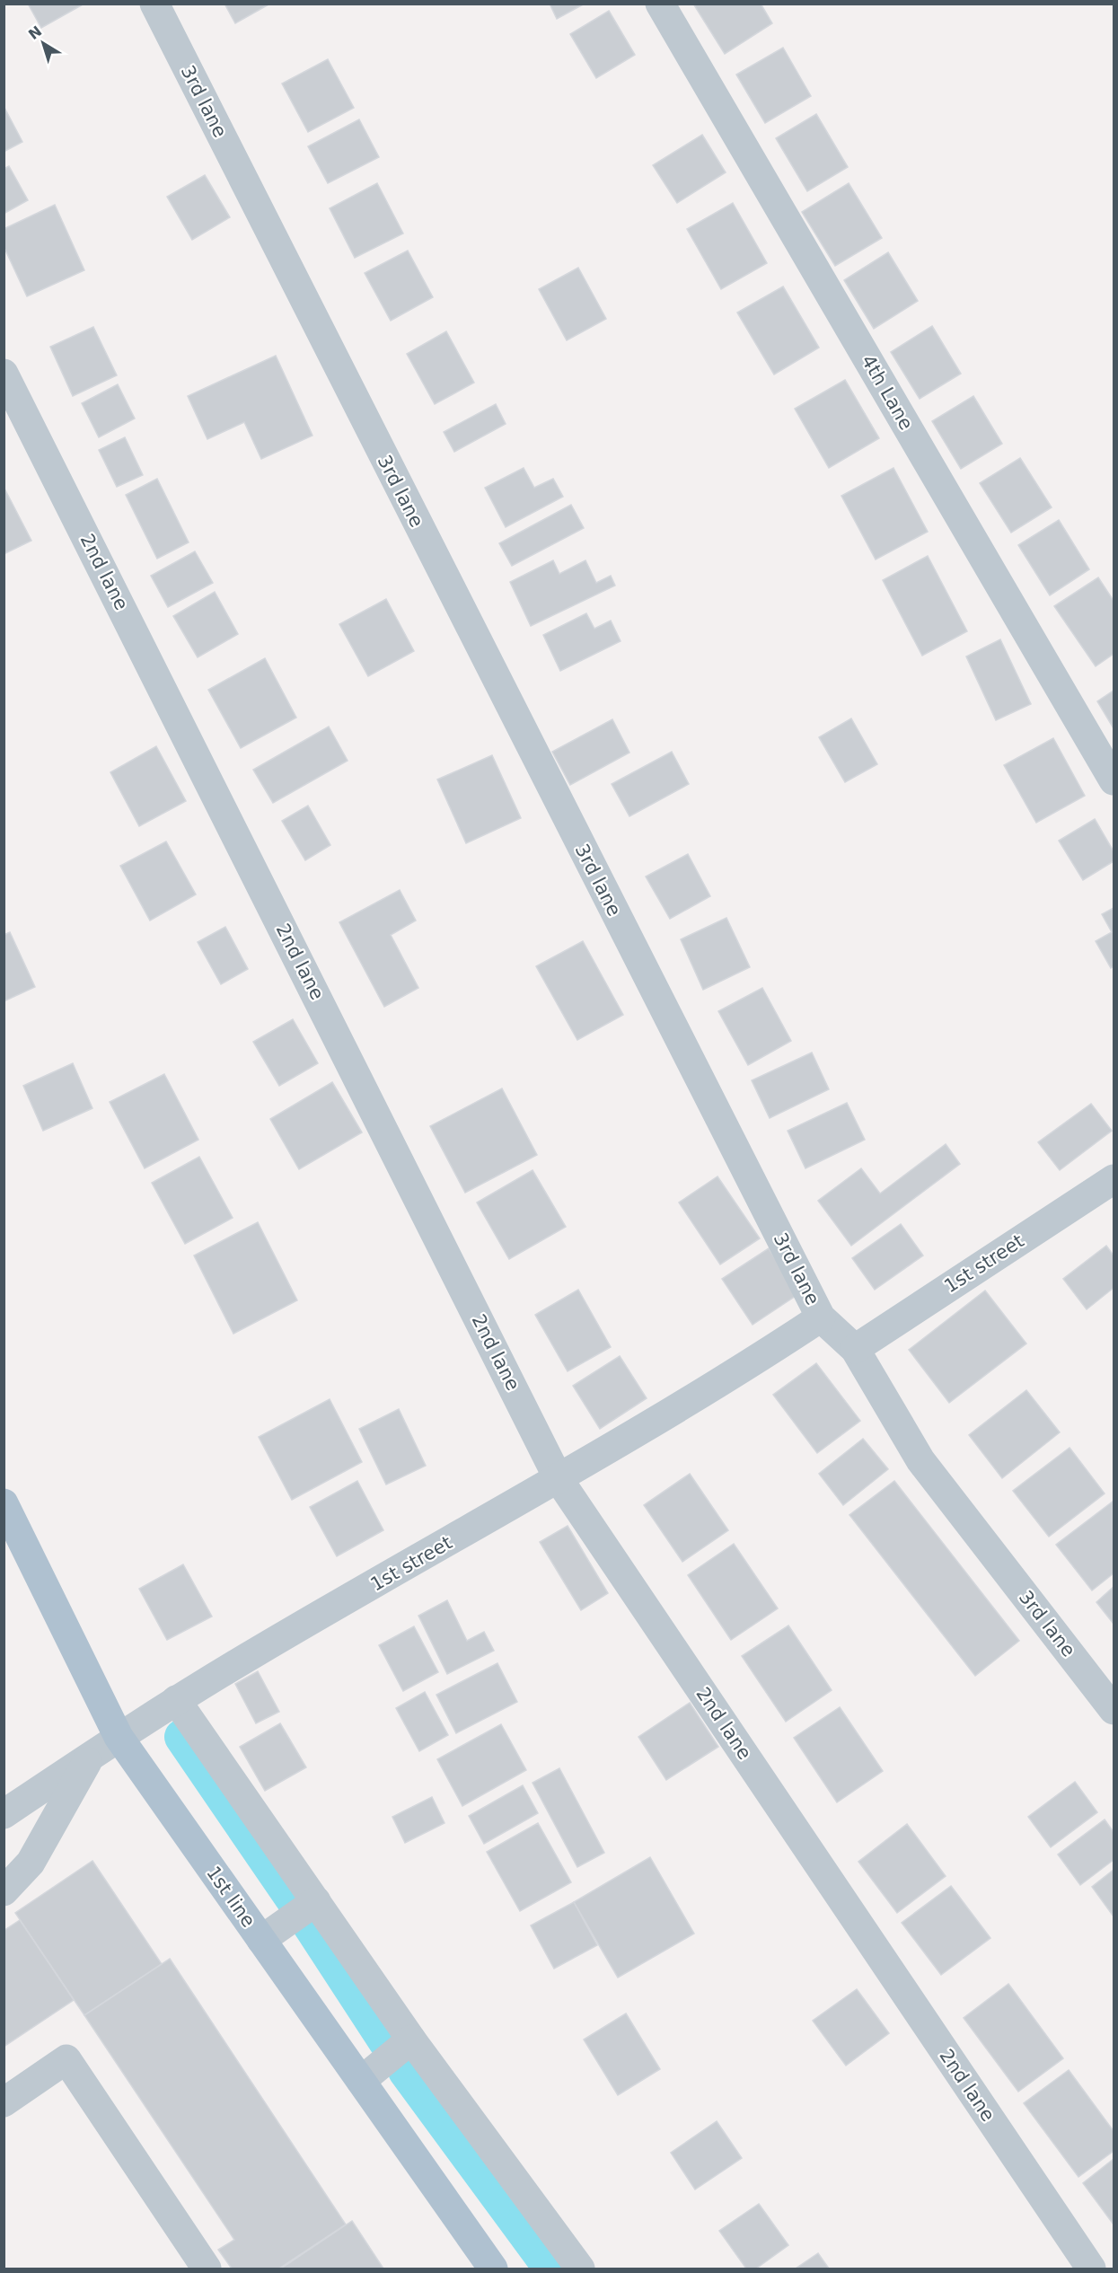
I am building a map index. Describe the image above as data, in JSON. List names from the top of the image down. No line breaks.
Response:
{"streets":{"main road":["1st line"],"street":["3rd lane","4th Lane","2nd lane","1st street"]},"crossings":[["3rd lane","1st street"],["2nd lane","1st street"],["1st street","1st line"]],"north":"top left"}
